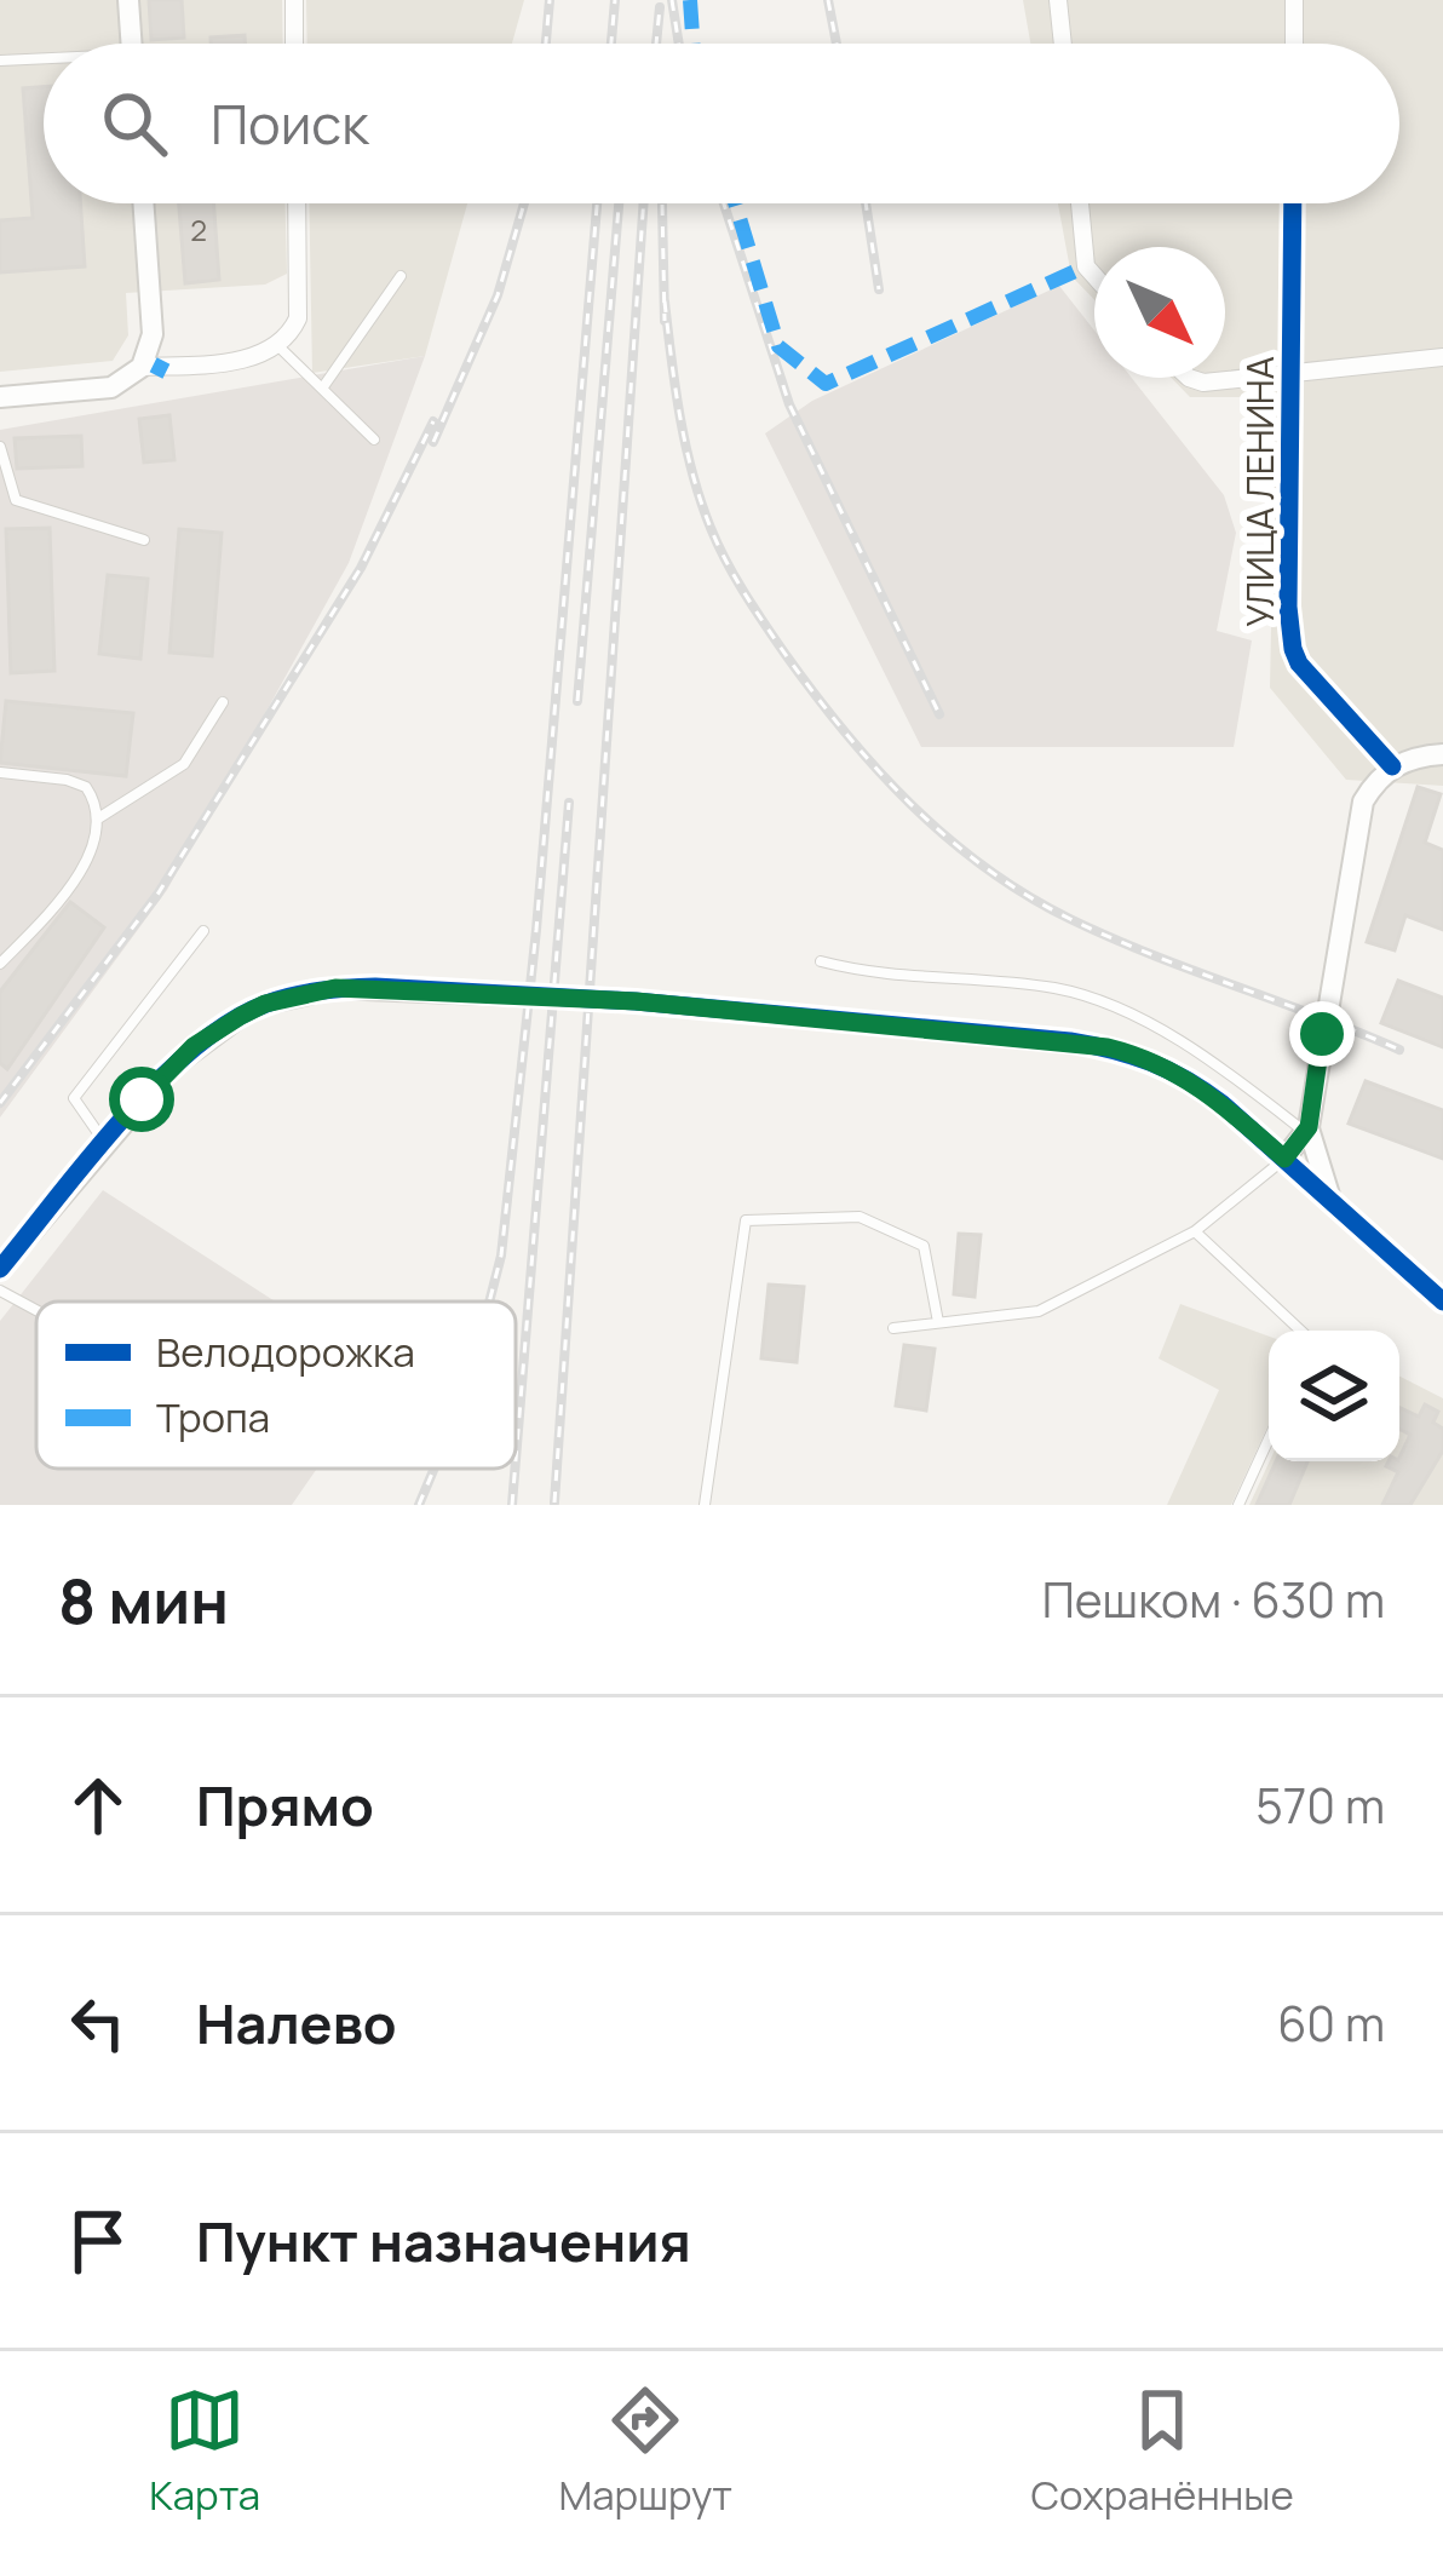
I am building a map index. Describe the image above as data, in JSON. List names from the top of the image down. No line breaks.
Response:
{"streets":{"street":["УЛИЦА ЛЕНИНА"]},"house_numbers":["2"],"legend":["Велодорожка","Тропа"],"north":"bottom right","page":{"search":"Поиск","heading":["8 мин","Пешком · 630 m"],"list":[["Прямо","570 m"],["Налево","60 m"],"Пункт назначения"],"nav":["Карта","Маршрут","Сохранённые"]}}
